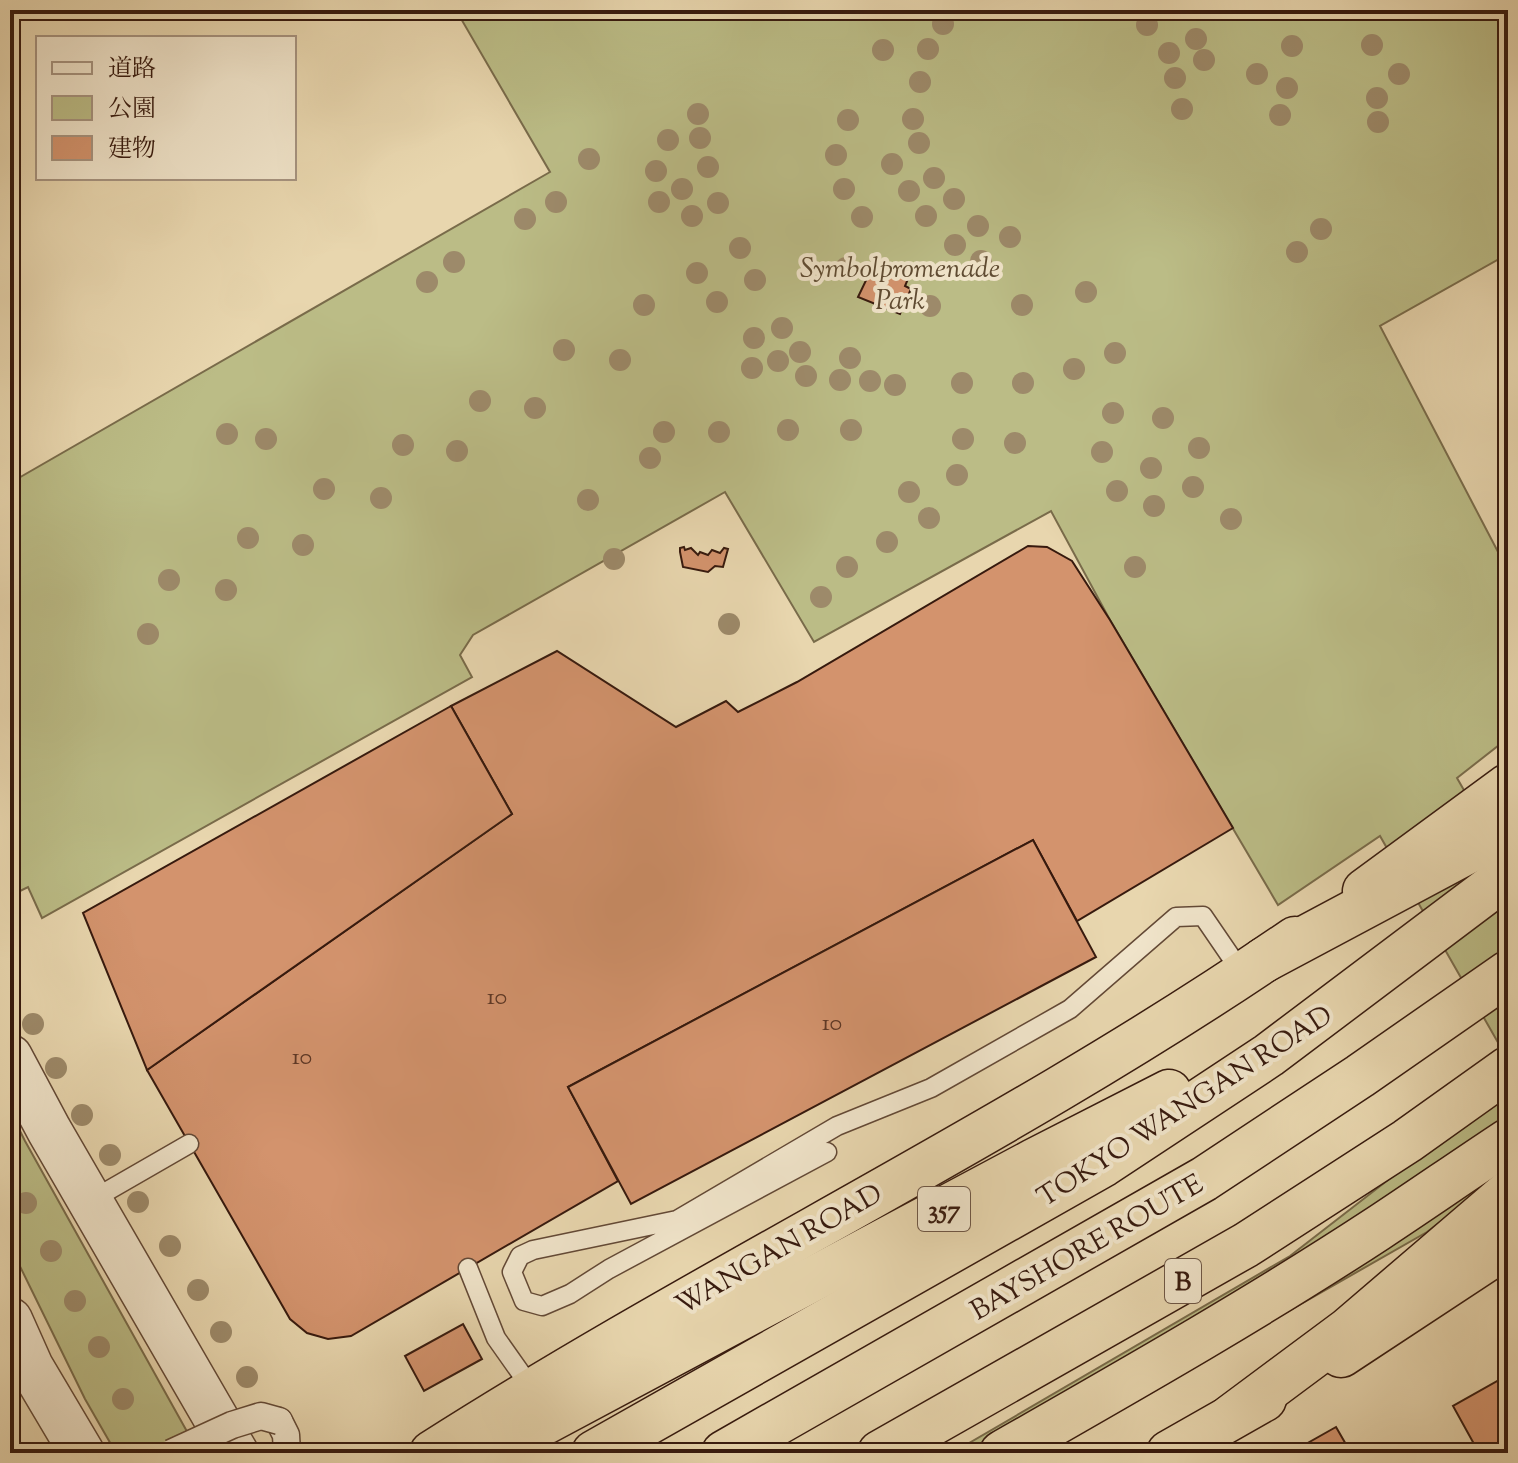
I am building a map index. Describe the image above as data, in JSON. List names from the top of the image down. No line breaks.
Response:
{"streets":{"highway":["TOKYO WANGAN ROAD","357","BAYSHORE ROUTE","WANGAN ROAD","B"]},"crossings":[["TOKYO WANGAN ROAD","357"]],"parks":["Symbolpromenade Park"],"house_numbers":["10","10","10"],"legend":["道路","公園","建物"]}
